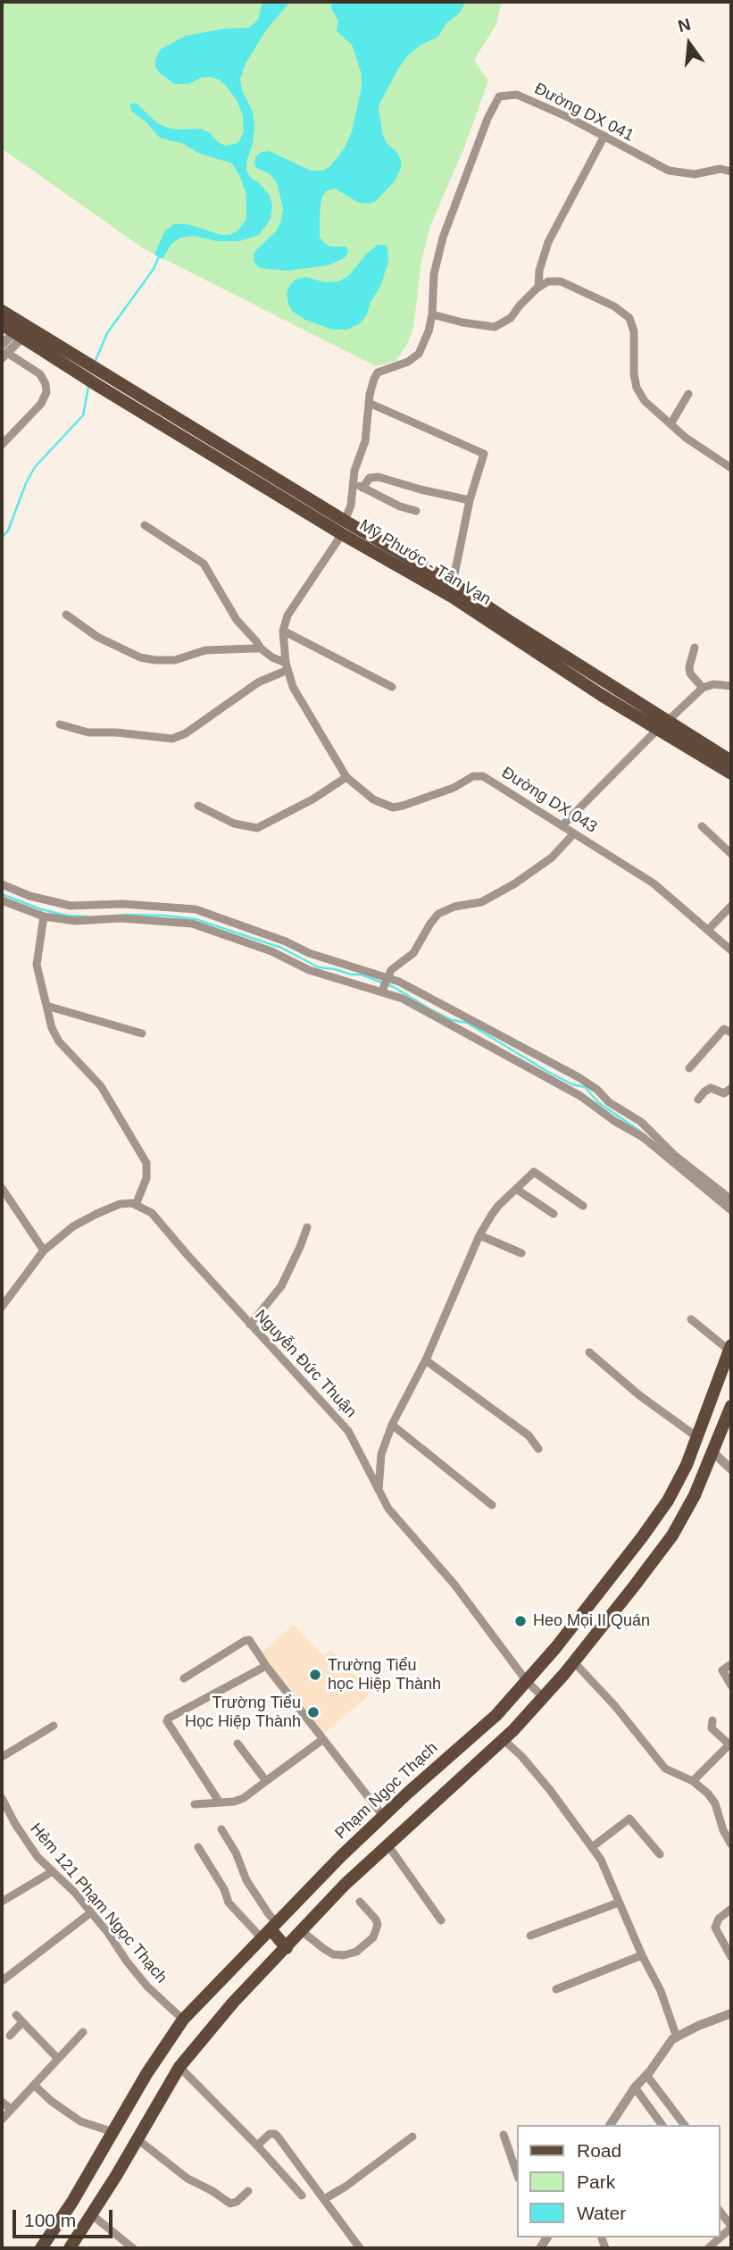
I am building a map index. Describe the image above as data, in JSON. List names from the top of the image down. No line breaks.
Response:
{"streets":{"main road":["Mỹ Phước - Tân Vạn","Phạm Ngọc Thạch"],"street":["Đường DX 041","Đường DX 043","Nguyễn Đức Thuận","Hẻm 121 Phạm Ngọc Thạch"]},"crossings":[["Đường DX 041","Đường DX 043"],["Mỹ Phước - Tân Vạn","Đường DX 043"],["Nguyễn Đức Thuận","Phạm Ngọc Thạch"],["Phạm Ngọc Thạch","Hẻm 121 Phạm Ngọc Thạch"]],"places":["Heo Mọi II Quán","Trường Tiểu học Hiệp Thành","Trường Tiểu Học Hiệp Thành"],"legend":["Road","Park","Water"],"scale_bar":"100 m","north":"top"}
